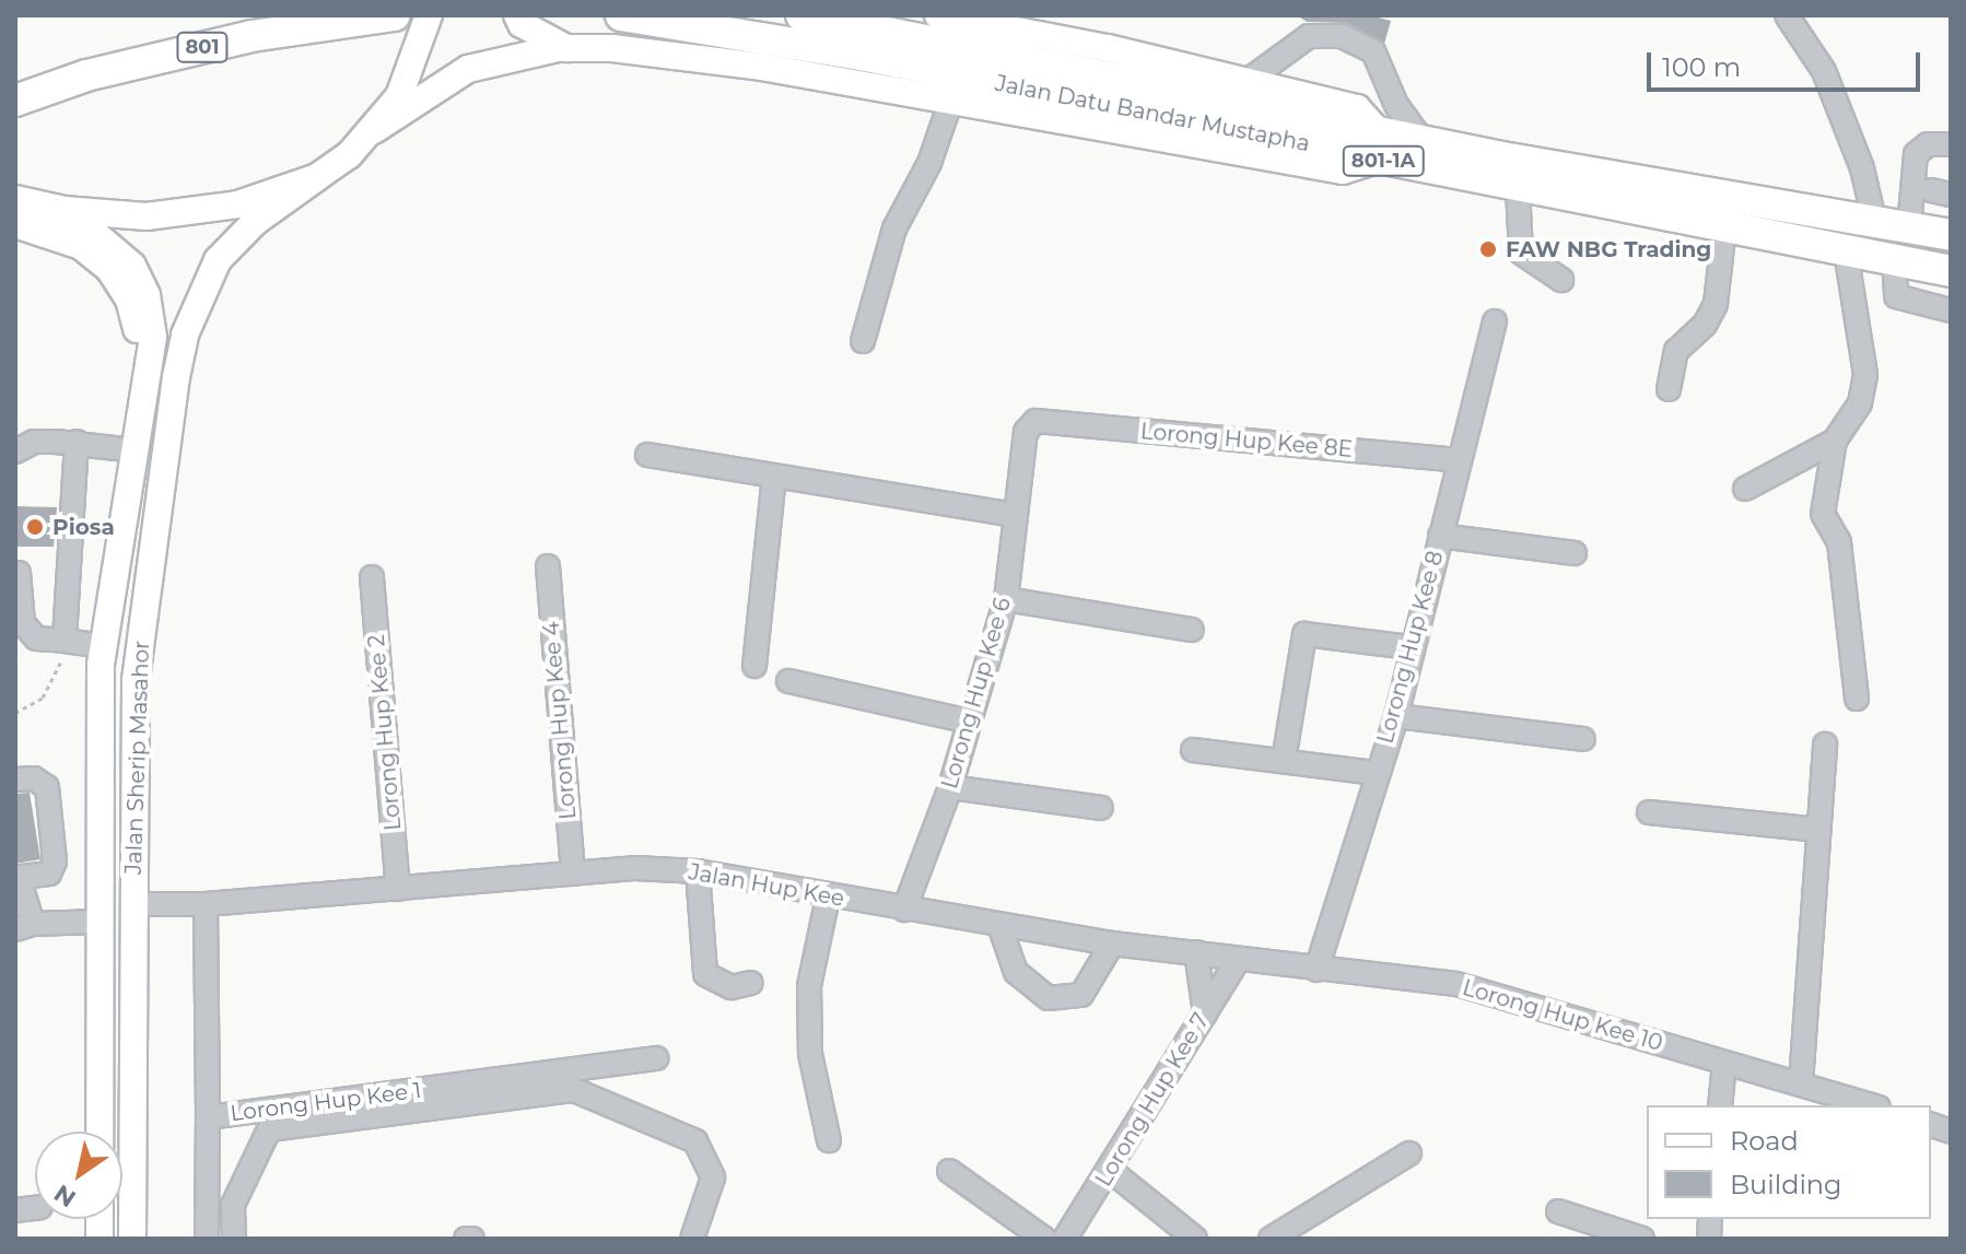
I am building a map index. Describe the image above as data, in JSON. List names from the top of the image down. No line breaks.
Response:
{"streets":{"highway":["801","Jalan Datu Bandar Mustapha","801-1A"],"main road":["Jalan Sherip Masahor"],"street":["Lorong Hup Kee 8E","Lorong Hup Kee 8","Lorong Hup Kee 6","Lorong Hup Kee 4","Lorong Hup Kee 2","Jalan Hup Kee","Lorong Hup Kee 10","Lorong Hup Kee 7","Lorong Hup Kee 1"]},"crossings":[["Lorong Hup Kee 8E","Lorong Hup Kee 8"],["Lorong Hup Kee 8E","Lorong Hup Kee 6"],["Lorong Hup Kee 8","Lorong Hup Kee 10"],["Lorong Hup Kee 6","Jalan Hup Kee"],["Lorong Hup Kee 4","Jalan Hup Kee"],["Lorong Hup Kee 2","Jalan Hup Kee"],["Jalan Sherip Masahor","Jalan Hup Kee"],["Jalan Hup Kee","Lorong Hup Kee 10"],["Jalan Hup Kee","Lorong Hup Kee 7"],["Jalan Hup Kee","Lorong Hup Kee 1"],["Lorong Hup Kee 10","Lorong Hup Kee 7"]],"places":["FAW NBG Trading","Piosa"],"legend":["Road","Building"],"scale_bar":"100 m","north":"bottom left"}
